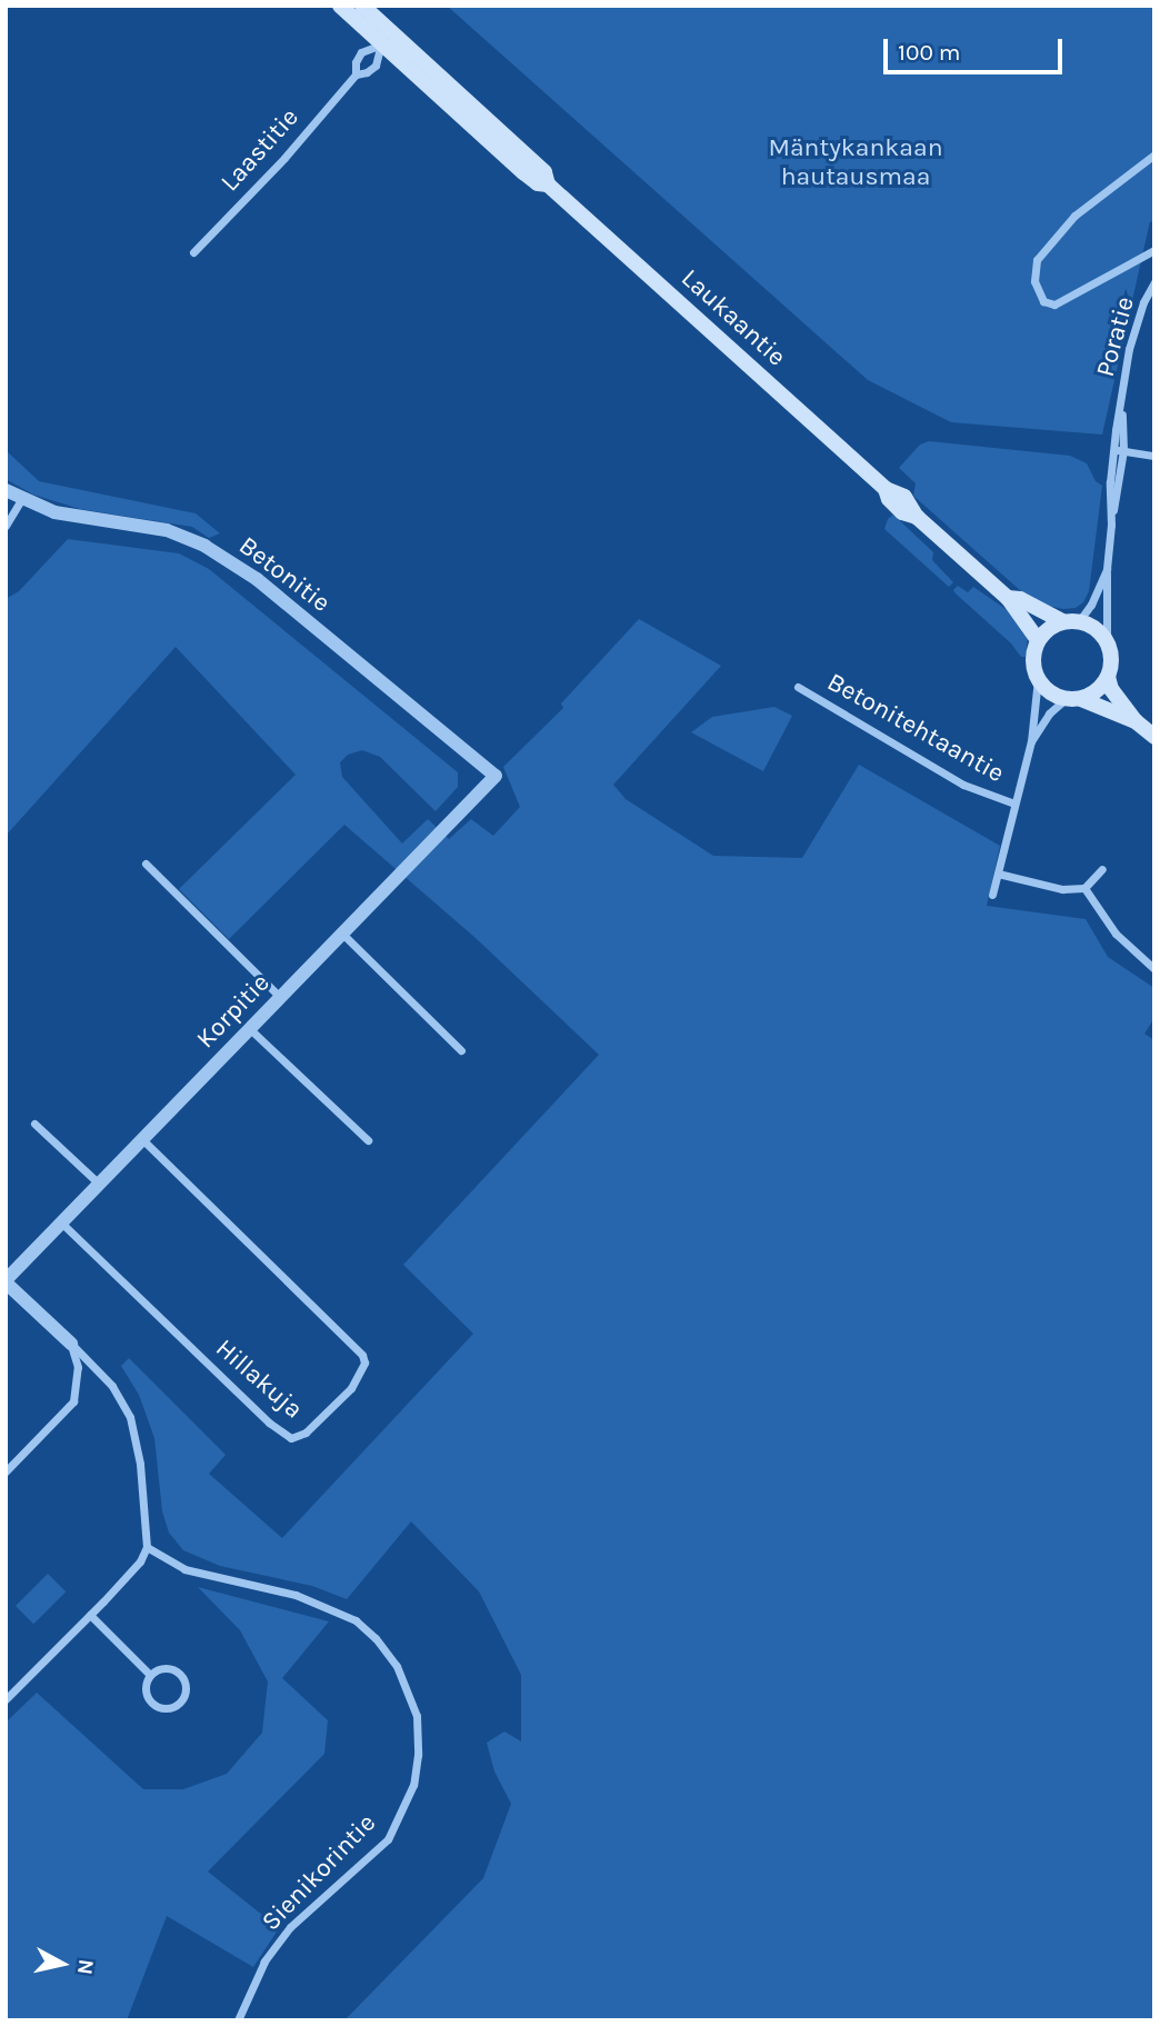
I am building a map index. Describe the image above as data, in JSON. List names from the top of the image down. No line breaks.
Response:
{"streets":{"main road":["Laukaantie"],"street":["Laastitie","Poratie","Betonitie","Betonitehtaantie","Korpitie","Hillakuja","Sienikorintie"]},"crossings":[["Laastitie","Laukaantie"],["Laukaantie","Poratie"],["Betonitie","Korpitie"],["Korpitie","Hillakuja"]],"parks":["Mäntykankaan hautausmaa"],"scale_bar":"100 m","north":"right"}
